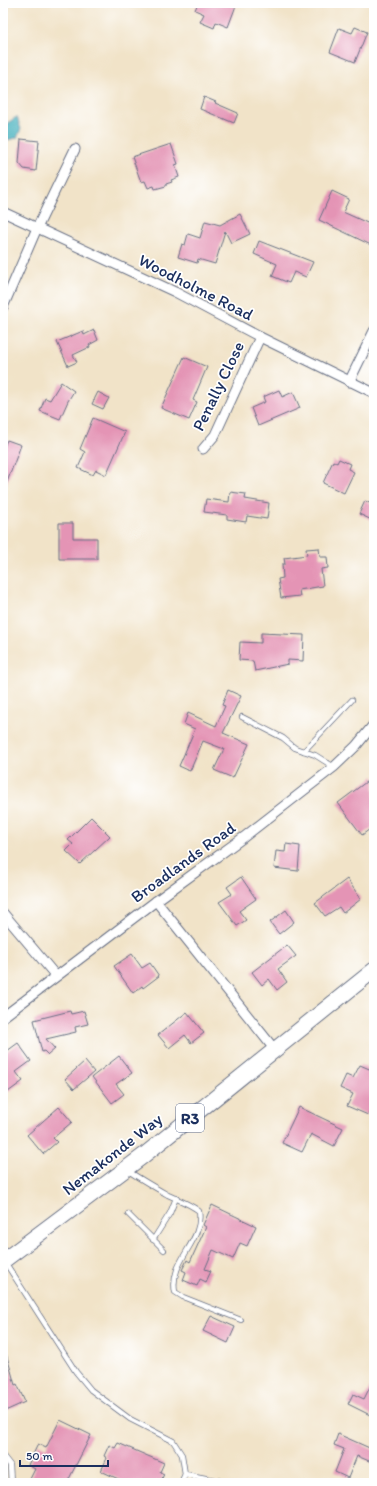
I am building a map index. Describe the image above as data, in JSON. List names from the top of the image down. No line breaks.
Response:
{"streets":{"highway":["R3","Nemakonde Way"],"street":["Woodholme Road","Penally Close","Broadlands Road"]},"crossings":[["Woodholme Road","Penally Close"]],"scale_bar":"50 m"}
